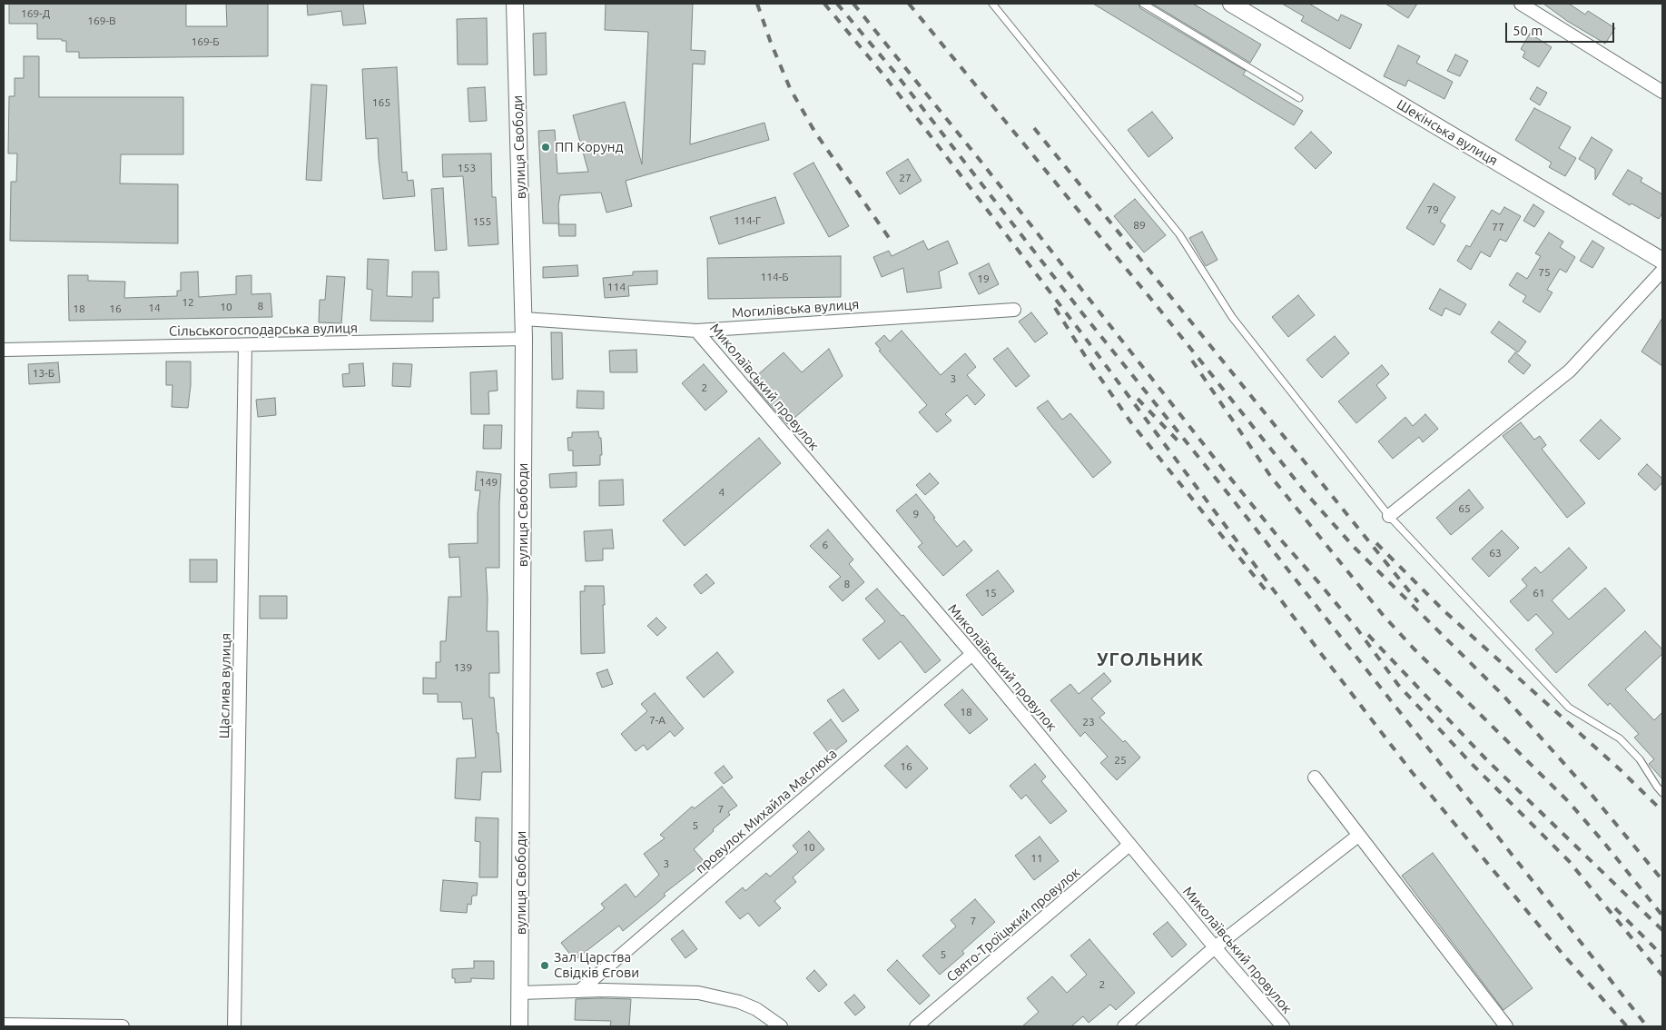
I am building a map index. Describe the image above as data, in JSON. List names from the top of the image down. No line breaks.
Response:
{"streets":{"street":["Шекінська вулиця","вулиця Свободи","Могилівська вулиця","Сільськогосподарська вулиця","Миколаївський провулок","Щаслива вулиця","провулок Михайла Маслюка","Свято-Троїцький провулок"]},"crossings":[["вулиця Свободи","Могилівська вулиця"],["вулиця Свободи","Сільськогосподарська вулиця"],["Могилівська вулиця","Миколаївський провулок"],["Сільськогосподарська вулиця","Щаслива вулиця"],["Миколаївський провулок","провулок Михайла Маслюка"],["Миколаївський провулок","Свято-Троїцький провулок"]],"districts":["УГОЛЬНИК"],"places":["ПП Корунд","Зал Царства Свідків Єгови"],"house_numbers":["169-Д","169-В","169-Б","165","153","27","79","114-Г","155","89","77","75","114-Б","19","114","12","8","10","14","18","16","13-Б","3","2","149","4","65","9","6","63","8","15","61","139","18","7-А","23","25","16","7","5","10","11","3","7","5","2"],"scale_bar":"50 m"}
